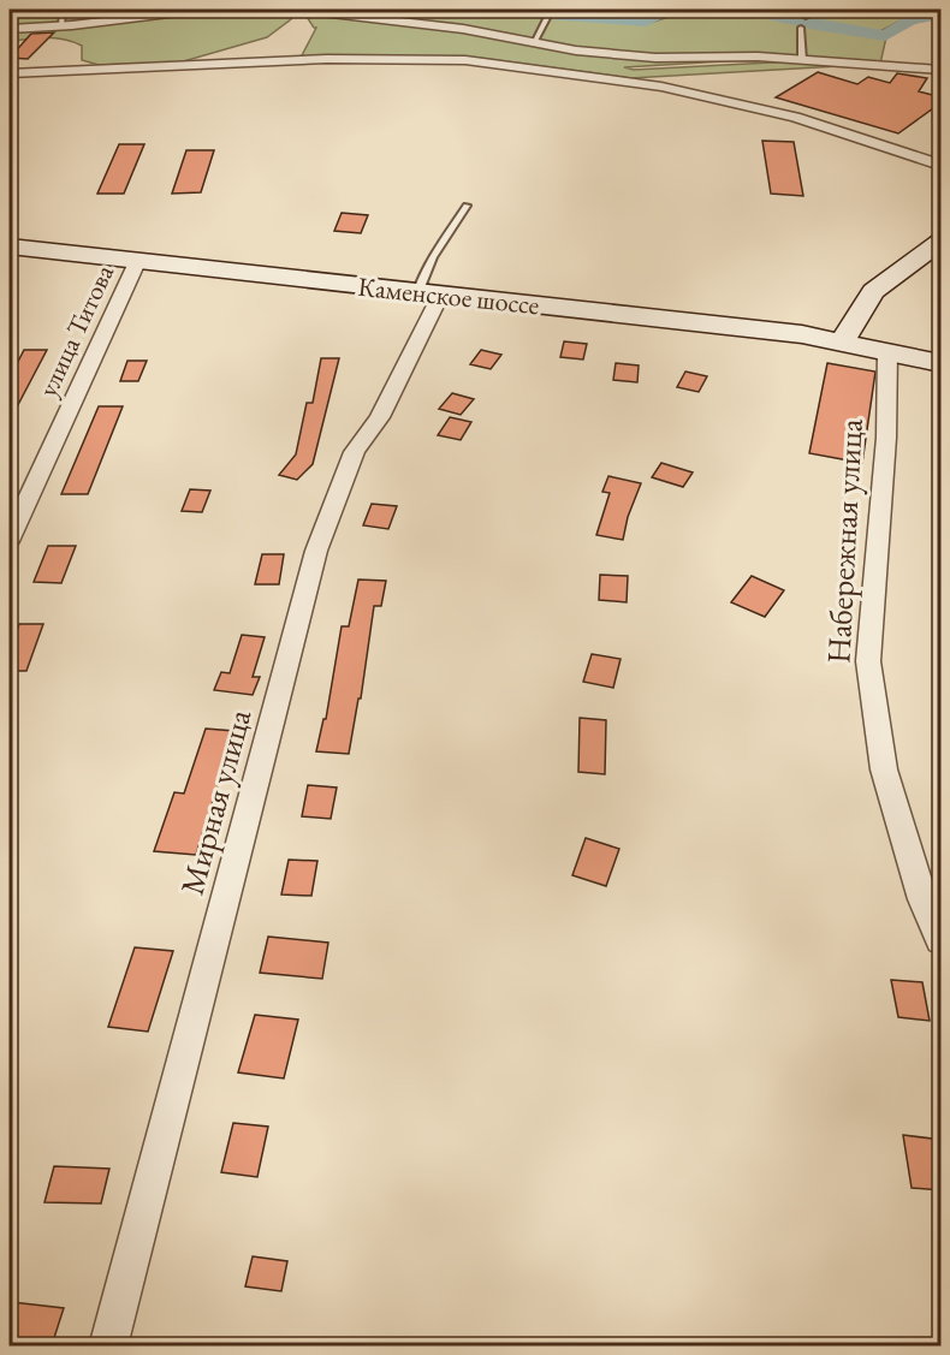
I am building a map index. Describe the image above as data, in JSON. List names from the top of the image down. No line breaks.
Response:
{"streets":{"street":["Каменское шоссе","улица Титова","Набережная улица","Мирная улица"]},"crossings":[["Каменское шоссе","улица Титова"],["Каменское шоссе","Набережная улица"],["Каменское шоссе","Мирная улица"]]}
